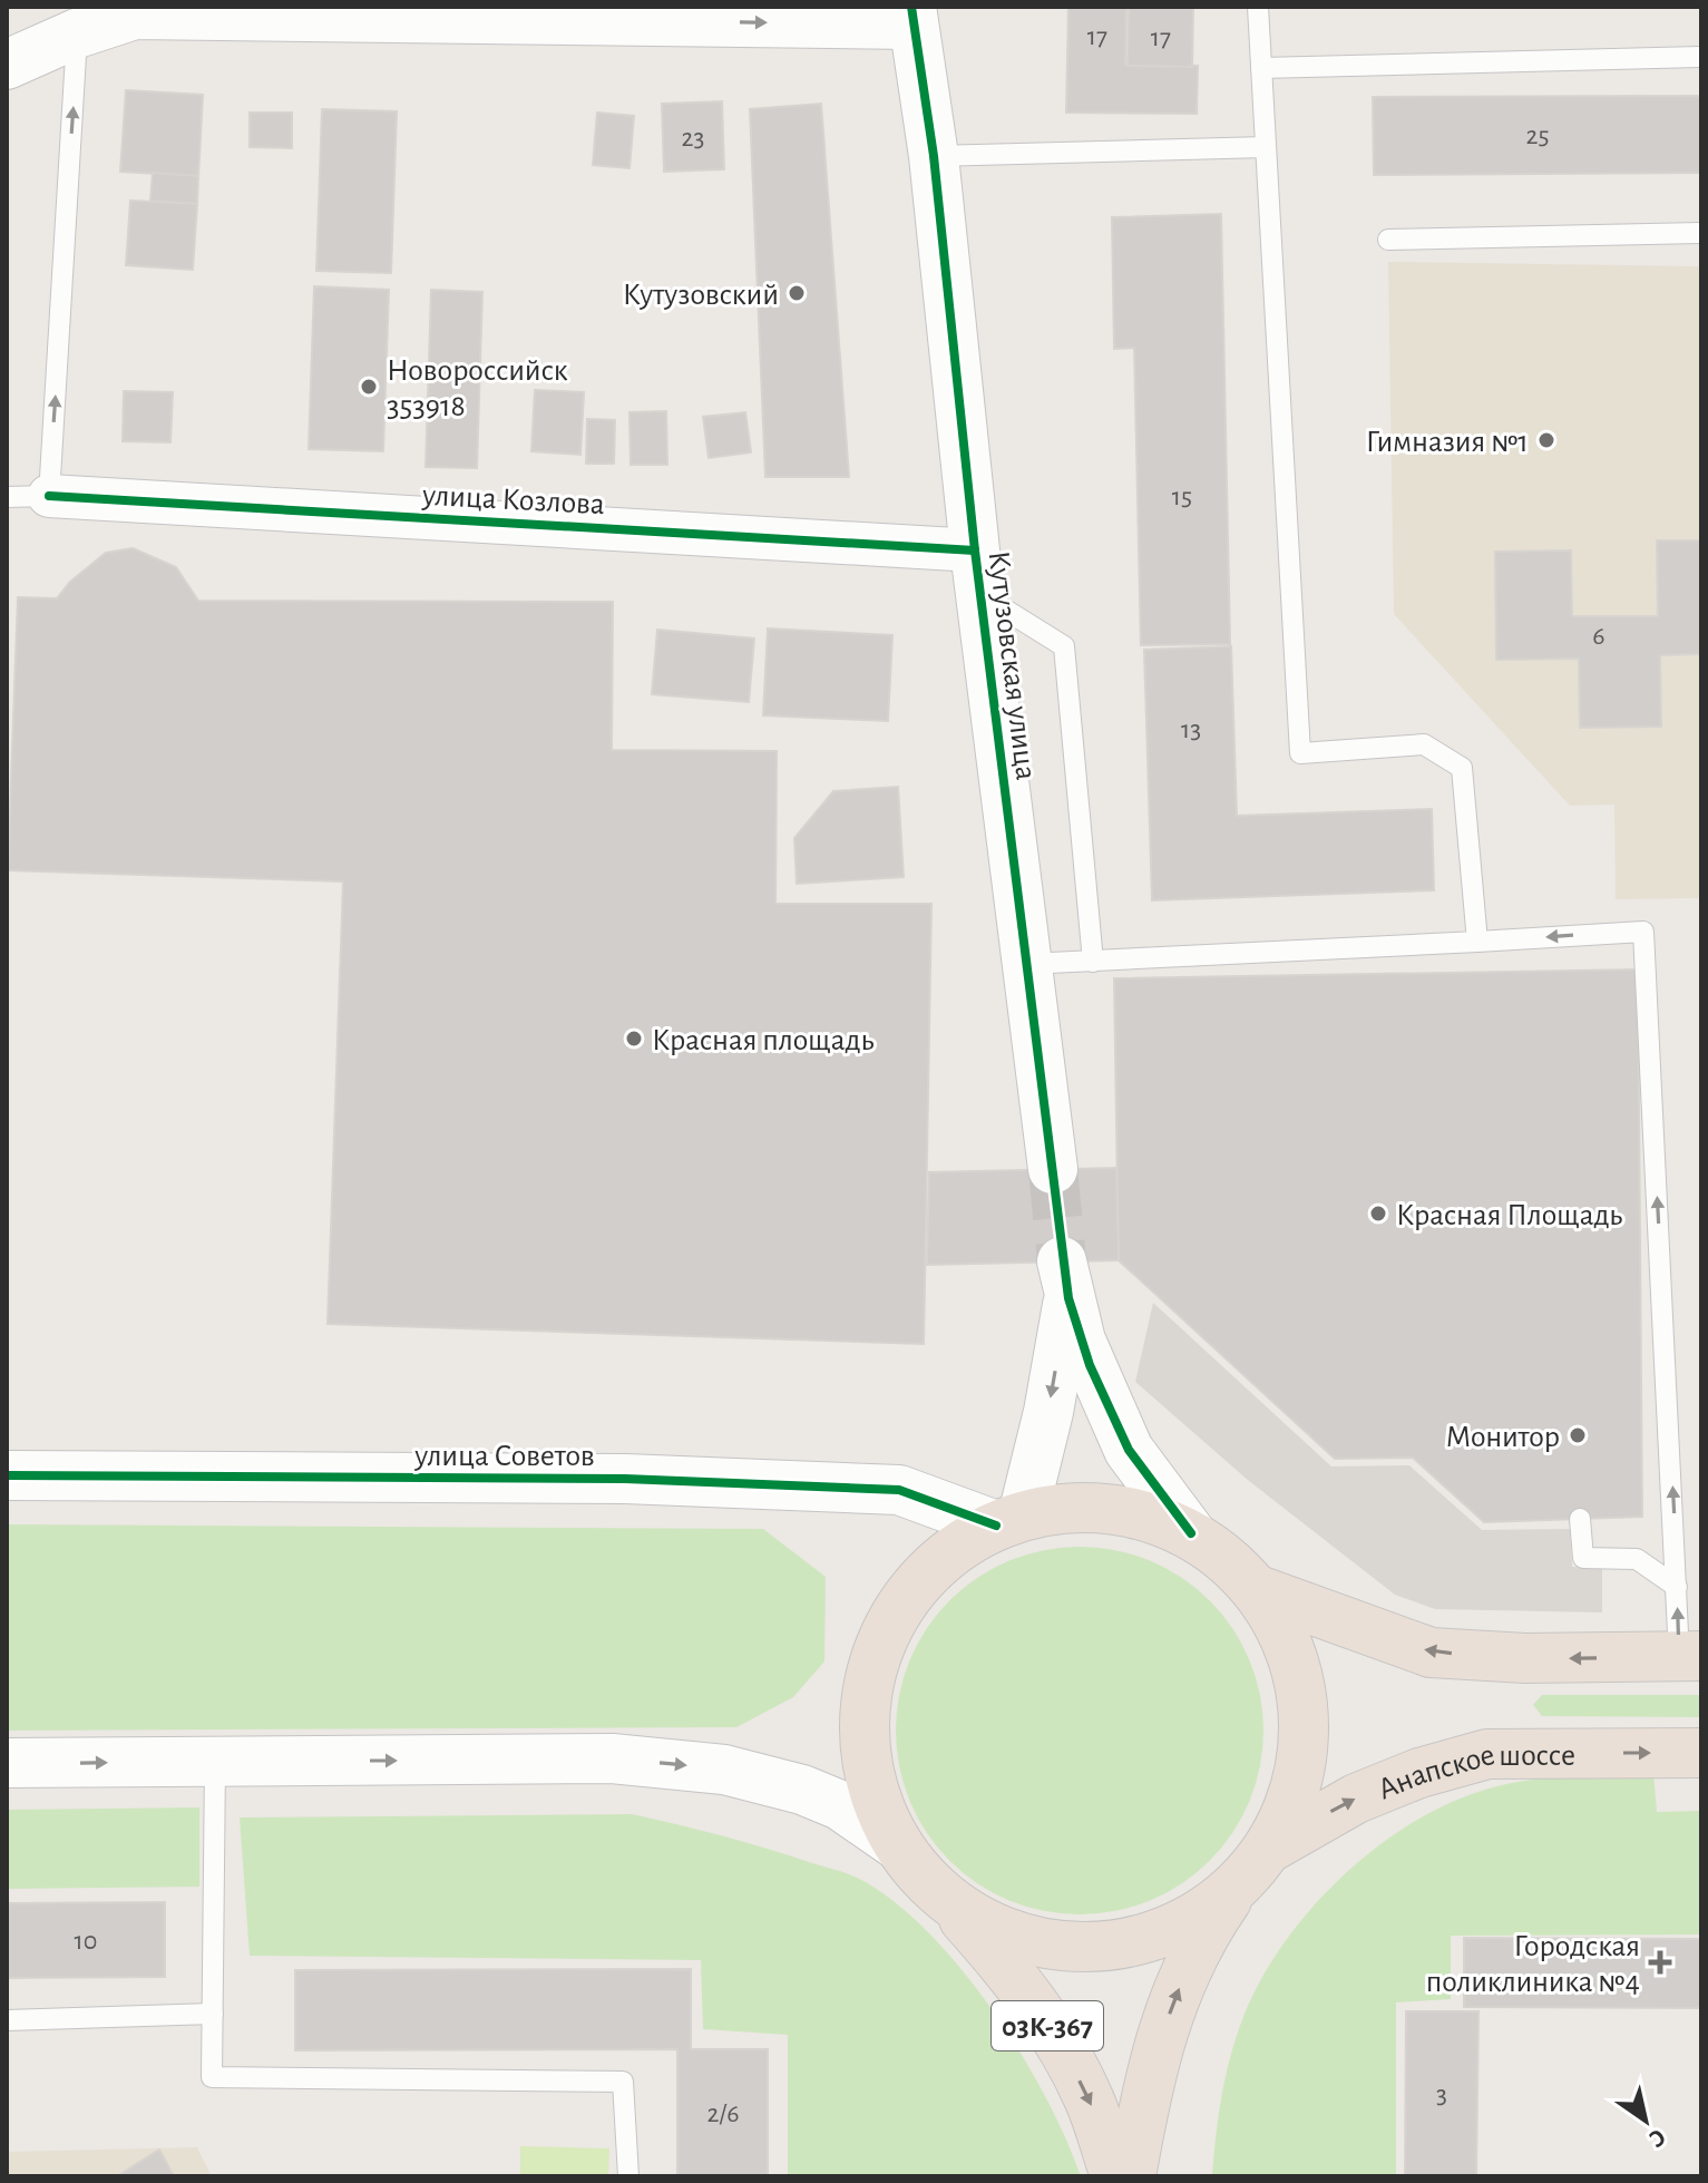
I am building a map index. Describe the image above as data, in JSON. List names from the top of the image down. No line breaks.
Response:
{"streets":{"highway":["Анапское шоссе","03К-367"],"street":["улица Козлова","Кутузовская улица","улица Советов"]},"crossings":[["улица Козлова","Кутузовская улица"]],"places":{"other":["Кутузовский","Новороссийск 353918","Гимназия №1","Красная площадь","Красная Площадь","Монитор"],"health":["Городская поликлиника №4"]},"house_numbers":["17","17","25","23","15","6","13","10","3","2/6"],"north":"bottom right"}
